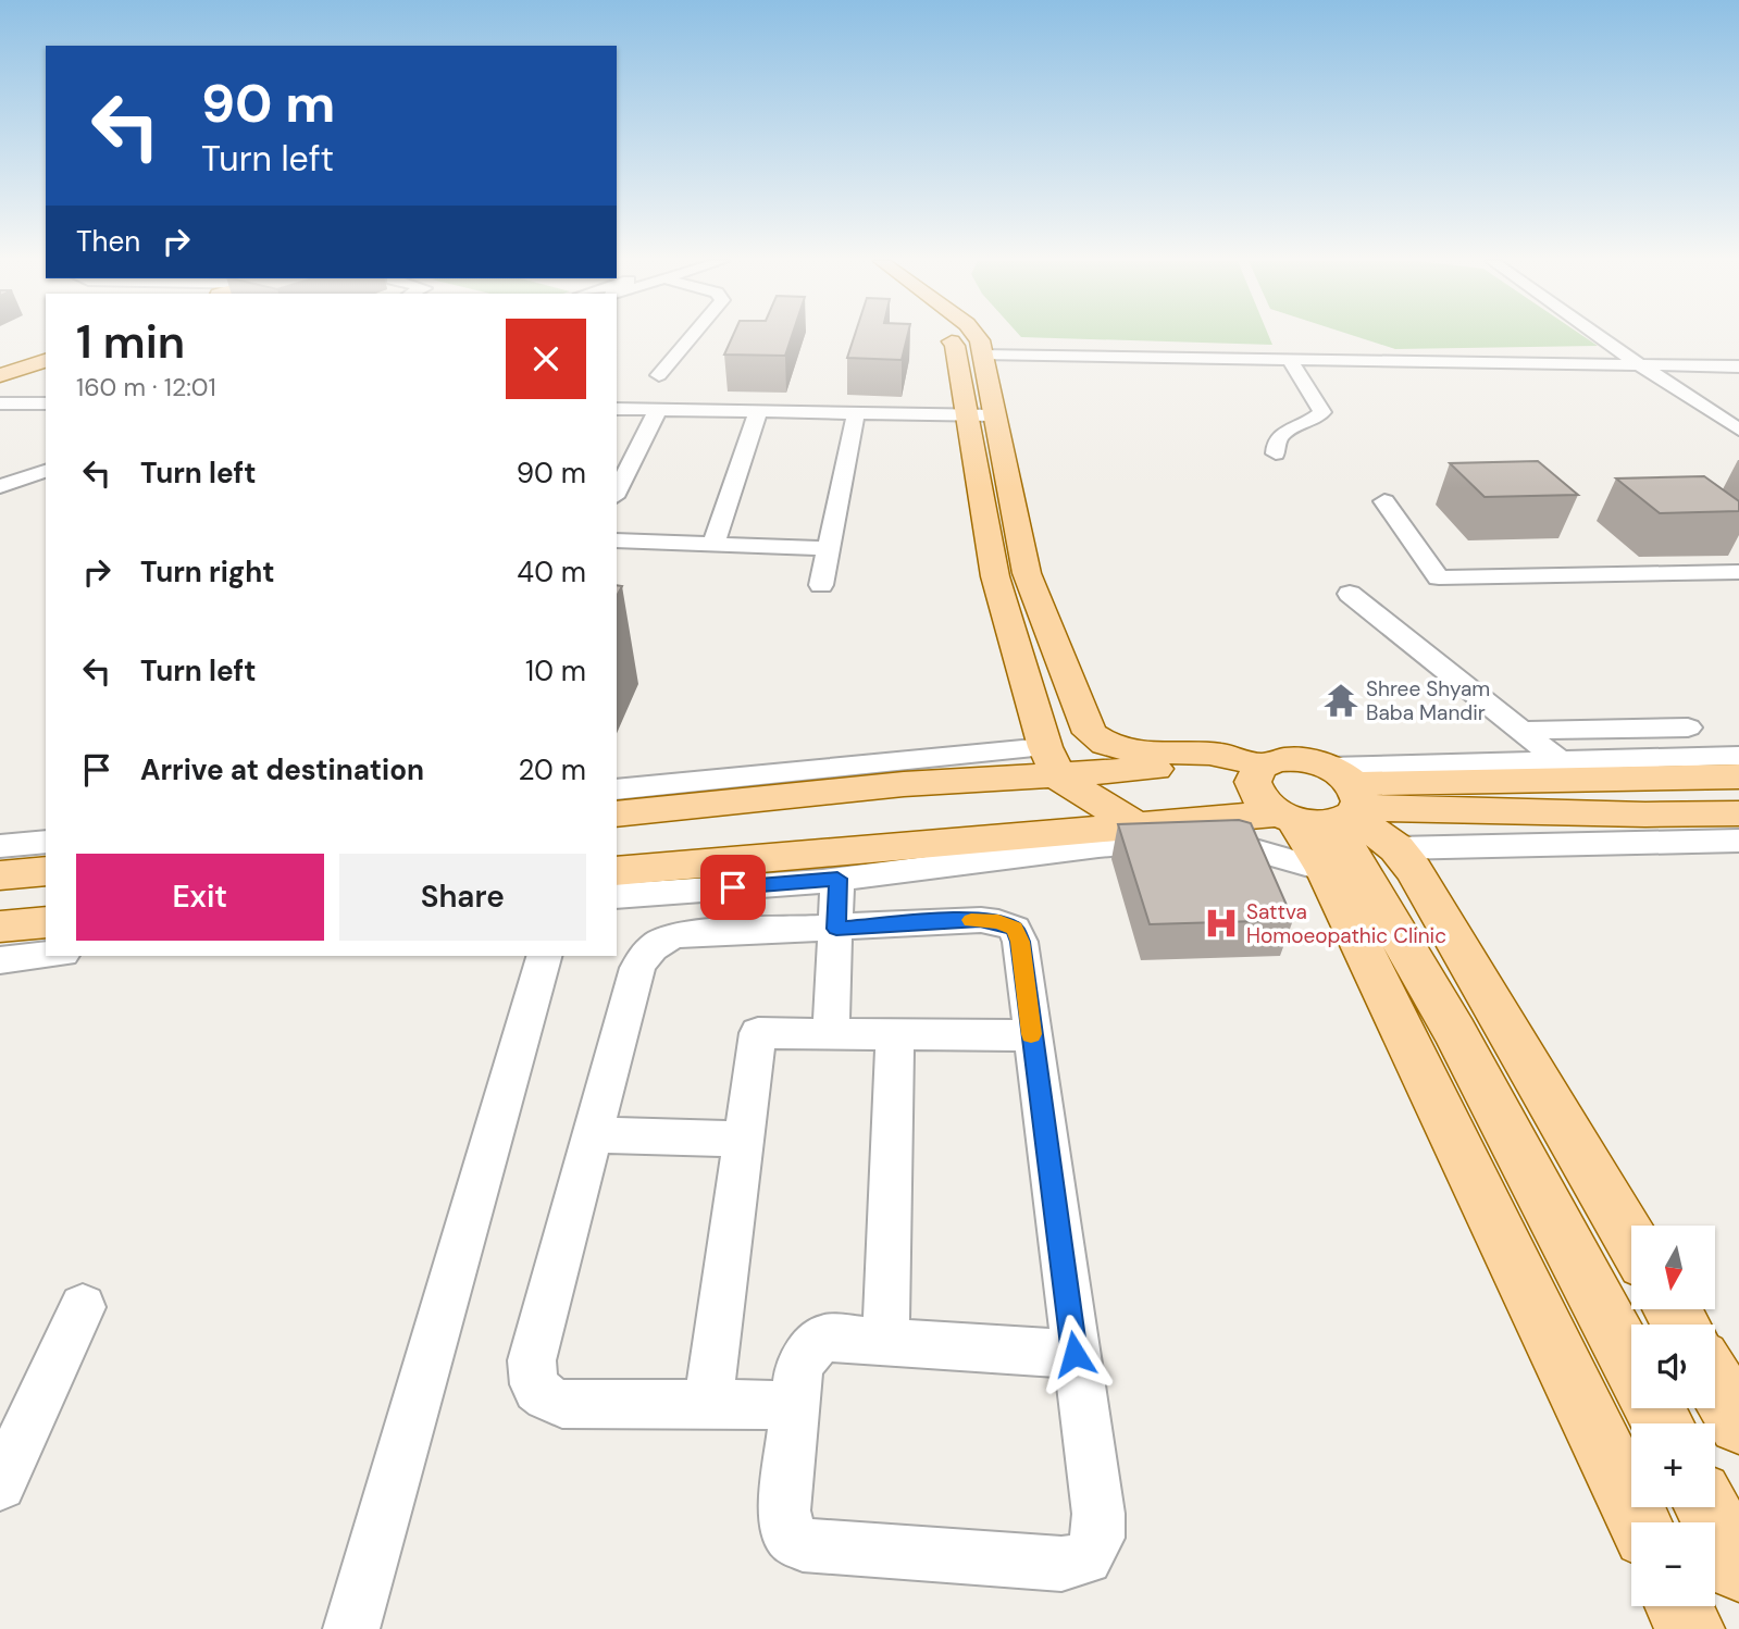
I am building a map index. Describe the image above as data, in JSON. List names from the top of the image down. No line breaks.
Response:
{"places":{"temple":["Shree Shyam Baba Mandir"],"hospital":["Sattva Homoeopathic Clinic"]},"north":"bottom","page":{"turn":["90 m","Turn left"],"then":"Then","heading":["1 min","160 m · 12:01"],"list":[{"name":"Turn left","value":"90 m"},{"name":"Turn right","value":"40 m"},{"name":"Turn left","value":"10 m"},{"name":"Arrive at destination","value":"20 m"}],"buttons":["Exit","Share"],"map_buttons":["+","−"]}}
